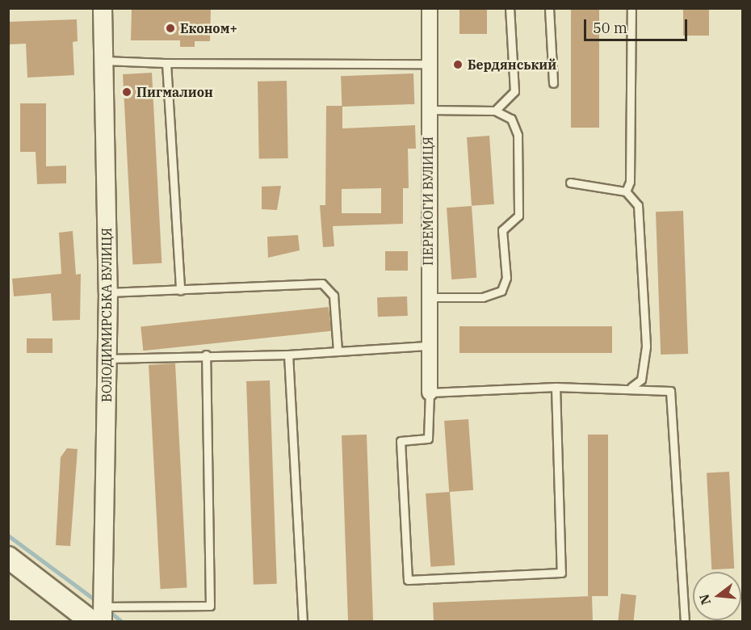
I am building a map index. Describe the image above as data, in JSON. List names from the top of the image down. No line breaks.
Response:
{"streets":{"street":["ПЕРЕМОГИ ВУЛИЦЯ","ВОЛОДИМИРСЬКА ВУЛИЦЯ"]},"places":["Економ+","Бердянський","Пигмалион"],"scale_bar":"50 m","north":"left"}
